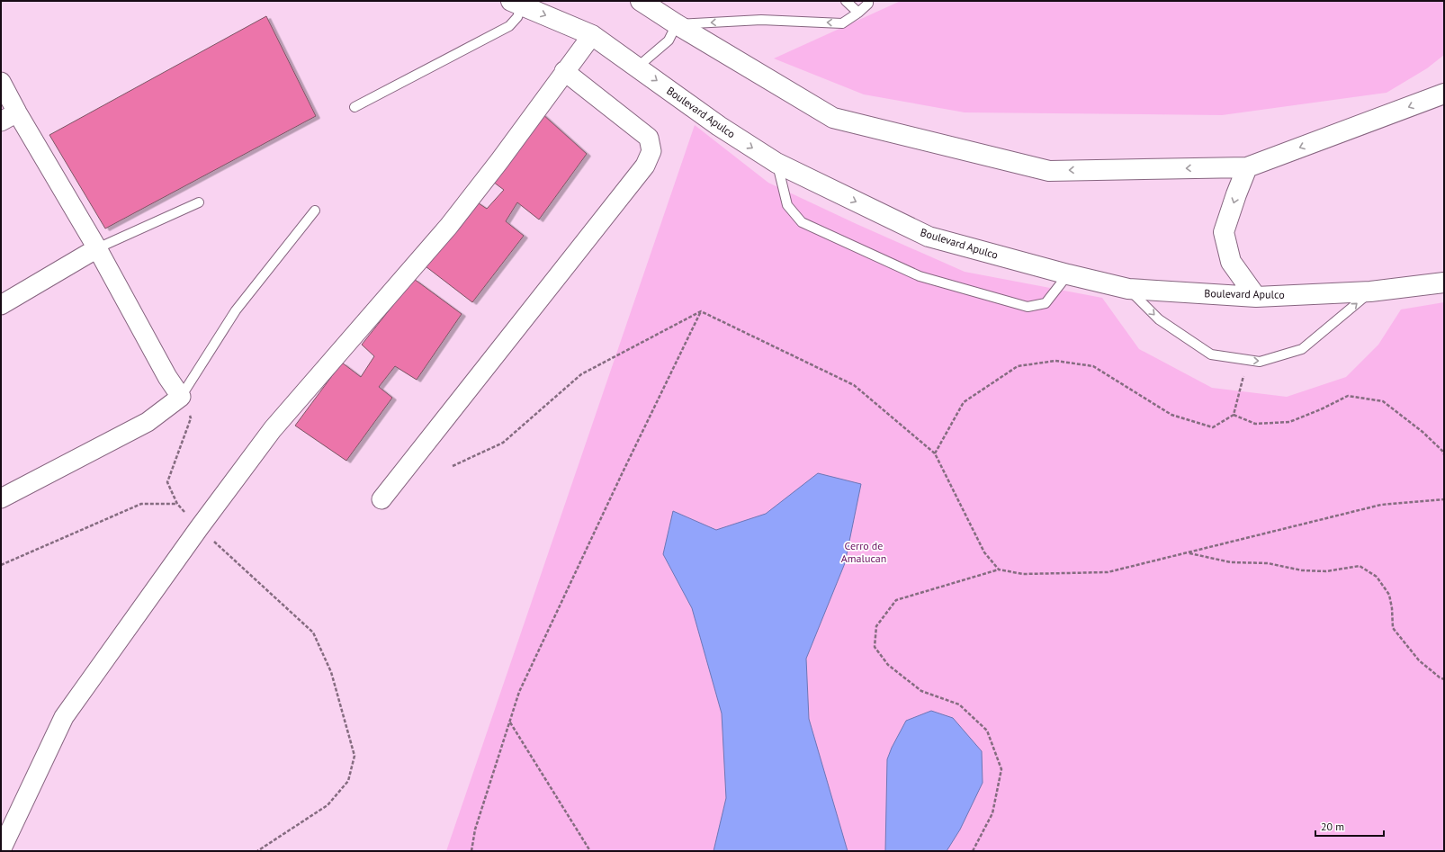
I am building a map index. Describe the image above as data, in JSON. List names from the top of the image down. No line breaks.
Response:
{"streets":{"street":["Boulevard Apulco"]},"parks":["Cerro de Amalucan"],"scale_bar":"20 m"}
